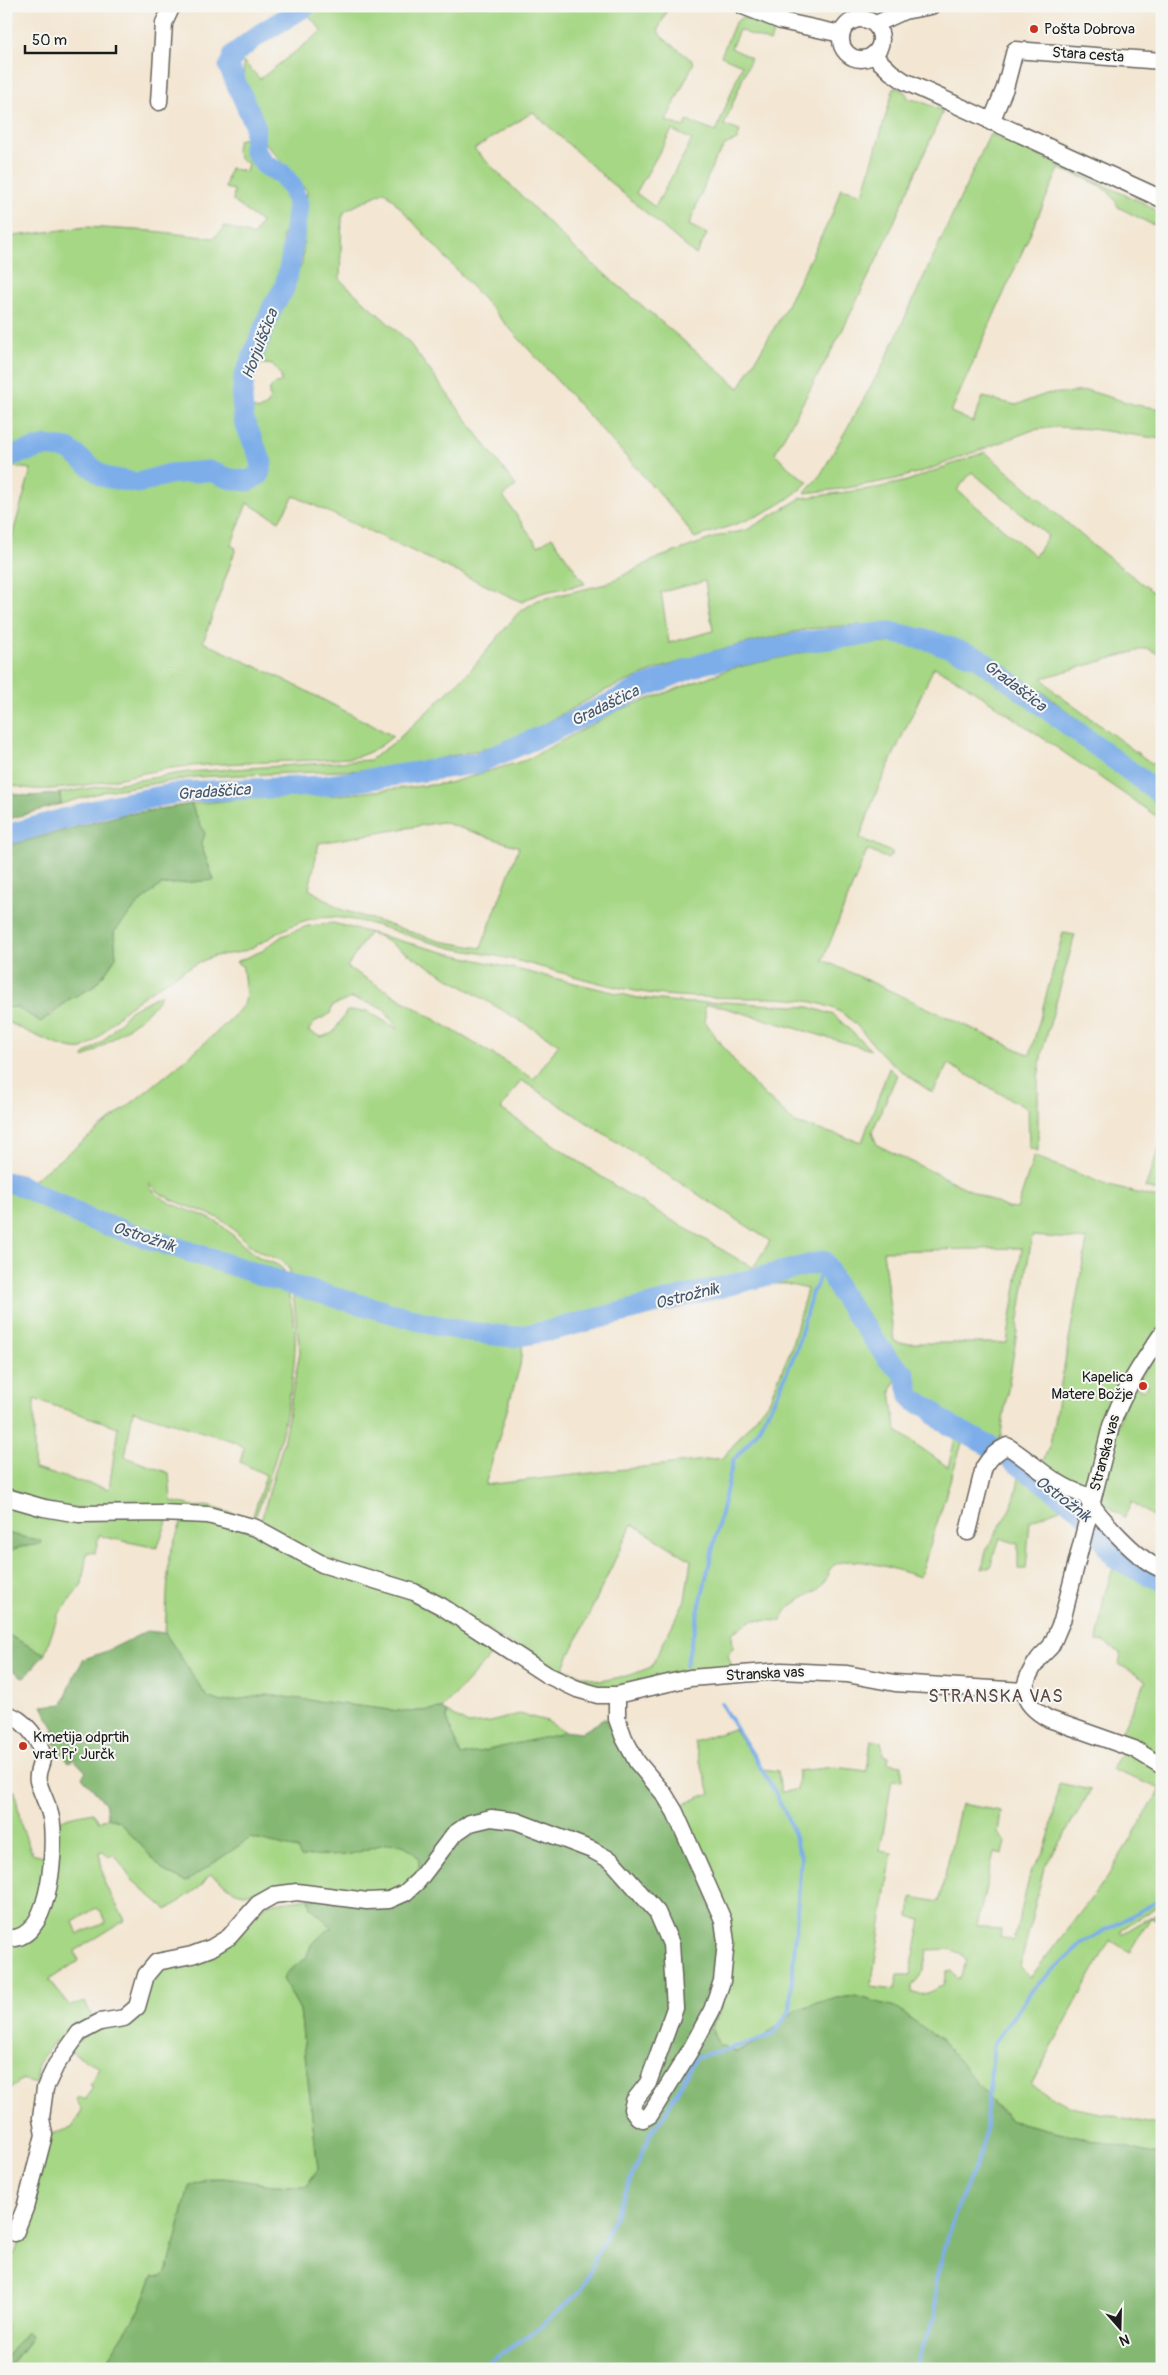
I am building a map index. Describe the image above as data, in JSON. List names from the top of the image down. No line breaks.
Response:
{"streets":{"street":["Stara cesta","Stranska vas"]},"districts":["STRANSKA VAS"],"water":["Horjulščica","Gradaščica","Ostrožnik"],"places":["Pošta Dobrova","Kapelica Matere Božje","Kmetija odprtih vrat Pr' Jurčk"],"scale_bar":"50 m","north":"bottom"}
